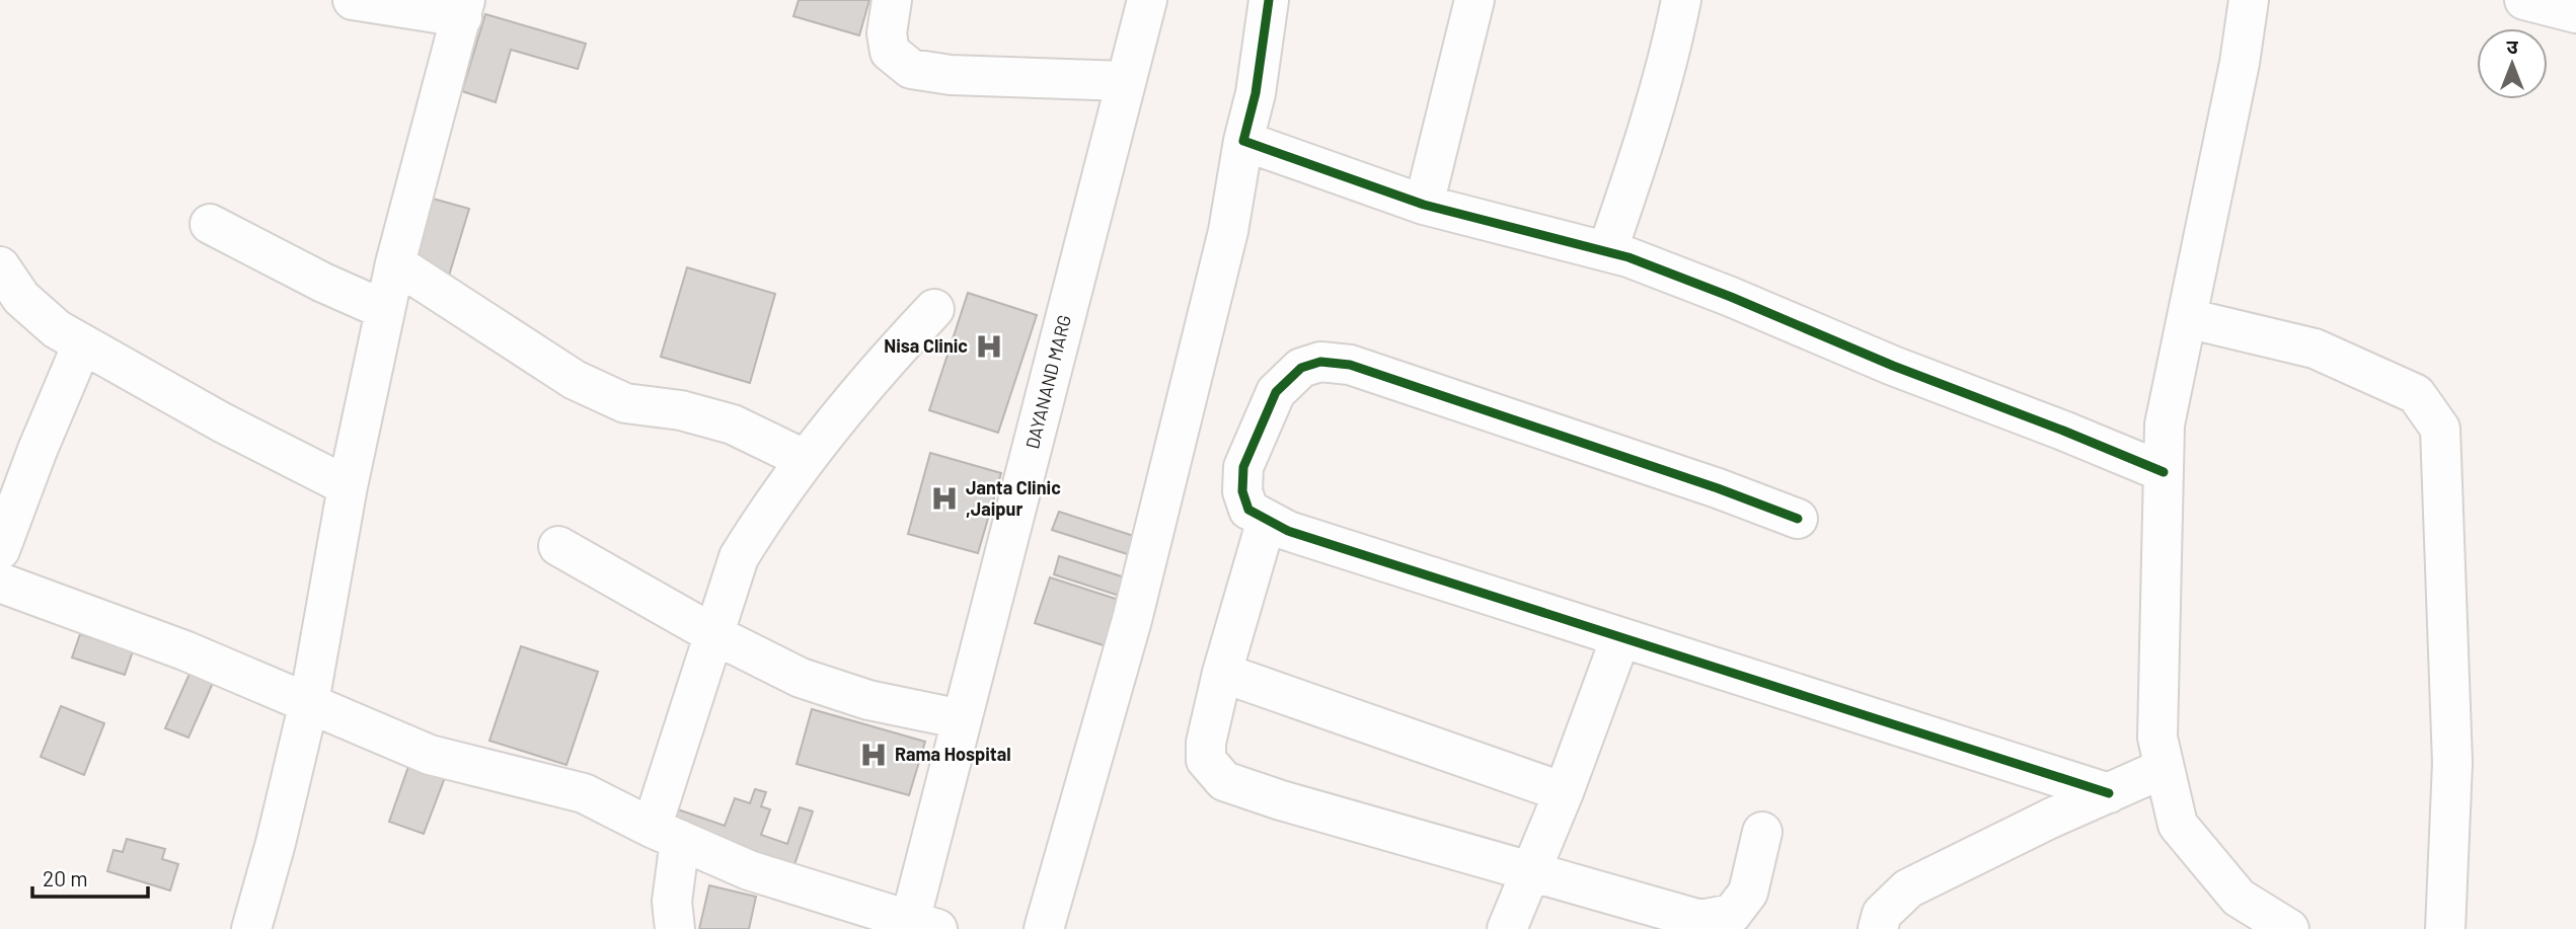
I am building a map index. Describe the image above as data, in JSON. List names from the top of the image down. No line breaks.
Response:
{"streets":{"street":["DAYANAND MARG"]},"places":{"hospital":["Nisa Clinic","Janta Clinic ,Jaipur","Rama Hospital"]},"scale_bar":"20 m","north":"top"}
